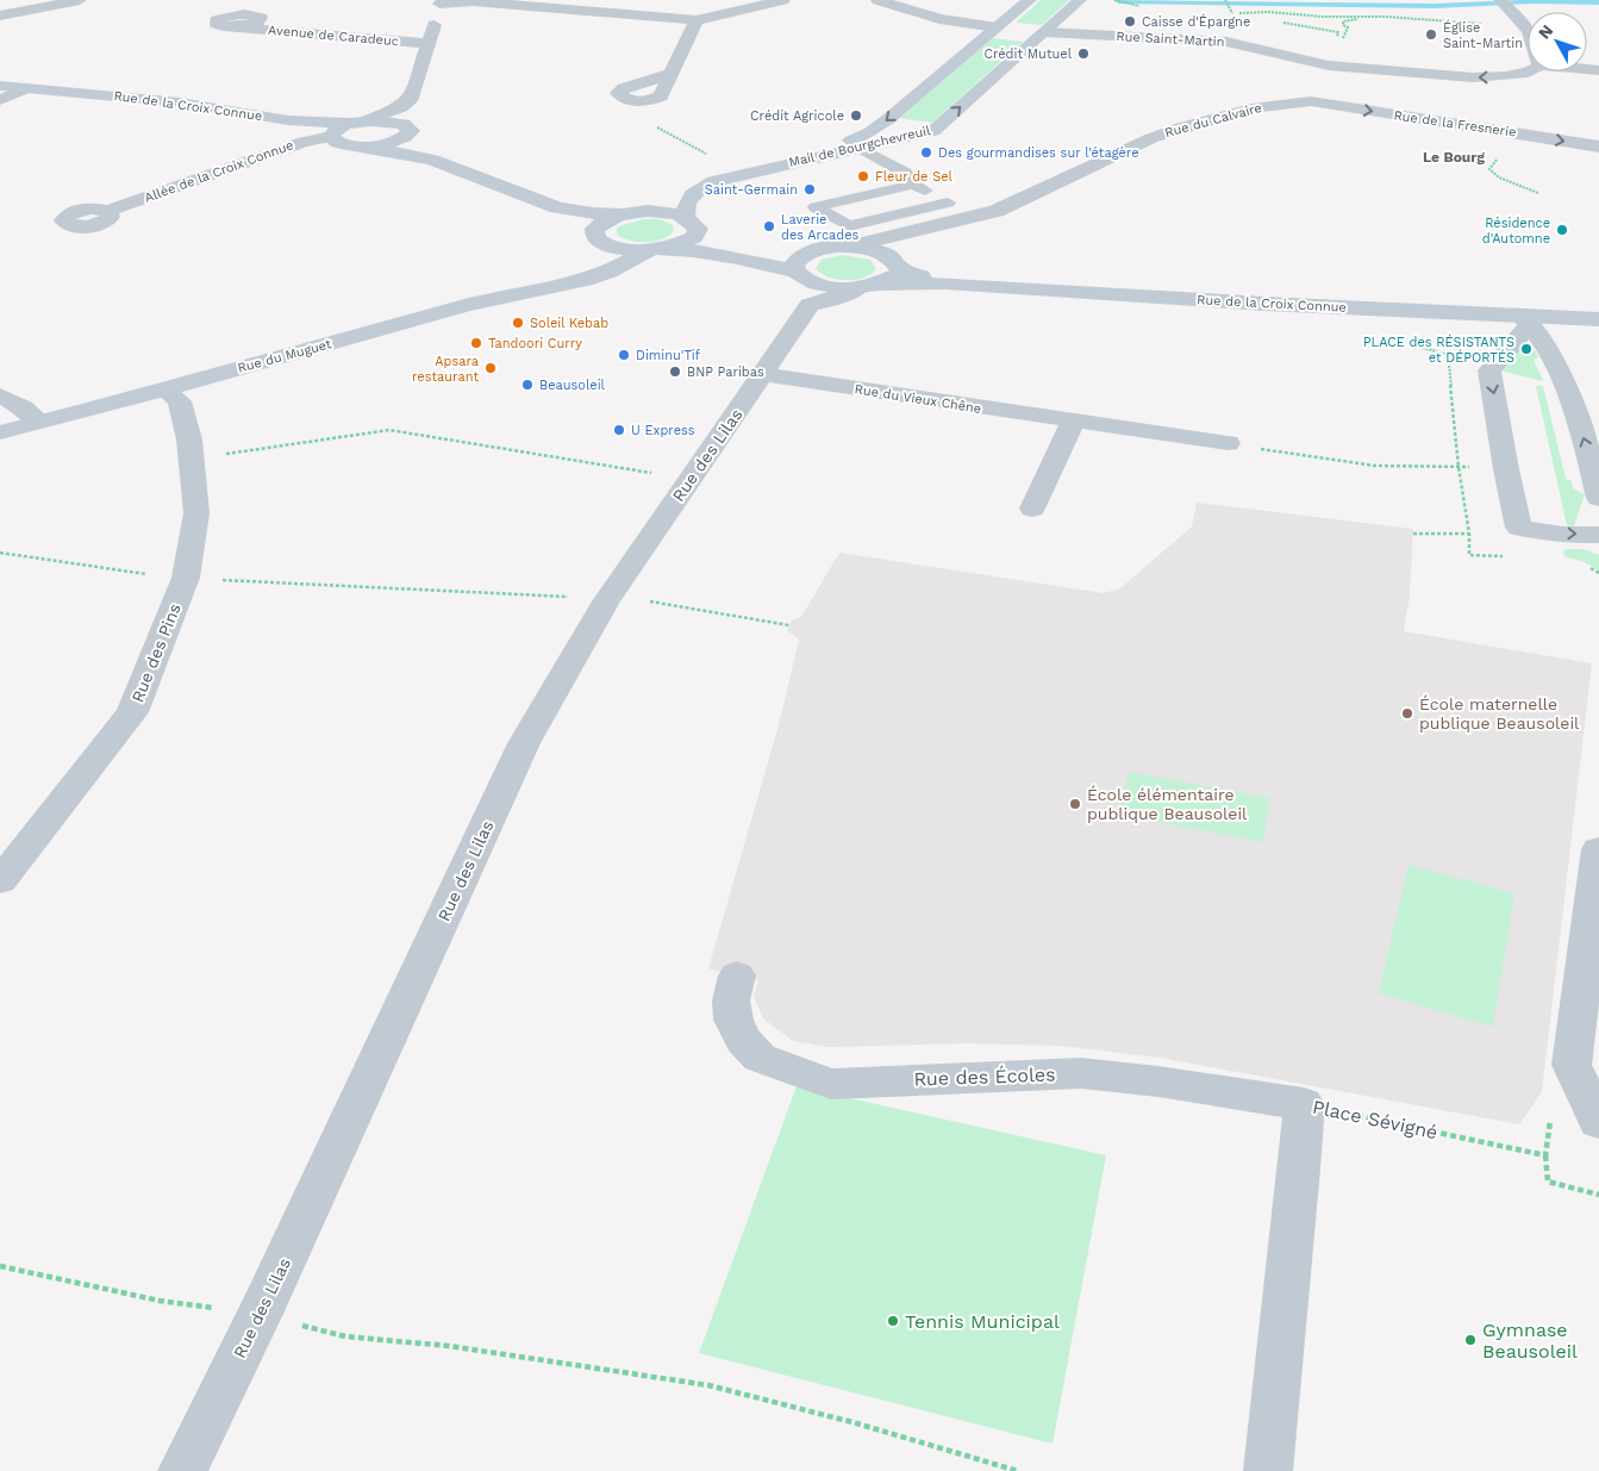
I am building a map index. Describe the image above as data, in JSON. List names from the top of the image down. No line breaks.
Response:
{"streets":{"main road":["Rue de la Croix Connue","Mail de Bourgchevreuil","Rue du Muguet"],"street":["Avenue de Caradeuc","Rue Saint-Martin","Rue du Calvaire","Rue de la Fresnerie","Allée de la Croix Connue","Rue du Vieux Chêne","Rue des Lilas","Rue des Pins","Rue des Écoles","Place Sévigné"]},"crossings":[["Rue Saint-Martin","Rue du Calvaire"],["Rue Saint-Martin","Rue de la Fresnerie"],["Rue Saint-Martin","Mail de Bourgchevreuil"],["Rue de la Croix Connue","Rue du Calvaire"],["Rue de la Croix Connue","Mail de Bourgchevreuil"],["Rue de la Croix Connue","Allée de la Croix Connue"],["Rue de la Croix Connue","Rue du Muguet"],["Rue de la Croix Connue","Rue des Lilas"],["Rue du Calvaire","Rue de la Fresnerie"],["Mail de Bourgchevreuil","Rue du Muguet"],["Rue du Muguet","Rue des Pins"],["Rue du Vieux Chêne","Rue des Lilas"],["Rue des Écoles","Place Sévigné"]],"one_way":["Rue de la Fresnerie"],"districts":["Le Bourg"],"places":["Caisse d'Épargne","Église Saint-Martin","Crédit Mutuel","Crédit Agricole","Des gourmandises sur l'étagère","Fleur de Sel","Saint-Germain","Laverie des Arcades","Résidence d'Automne","Soleil Kebab","Tandoori Curry","PLACE des RÉSISTANTS et DÉPORTÉS","Diminu'Tif","Apsara restaurant","BNP Paribas","Beausoleil","U Express","École maternelle publique Beausoleil","École élémentaire publique Beausoleil","Tennis Municipal","Gymnase Beausoleil"],"north":"top left"}
